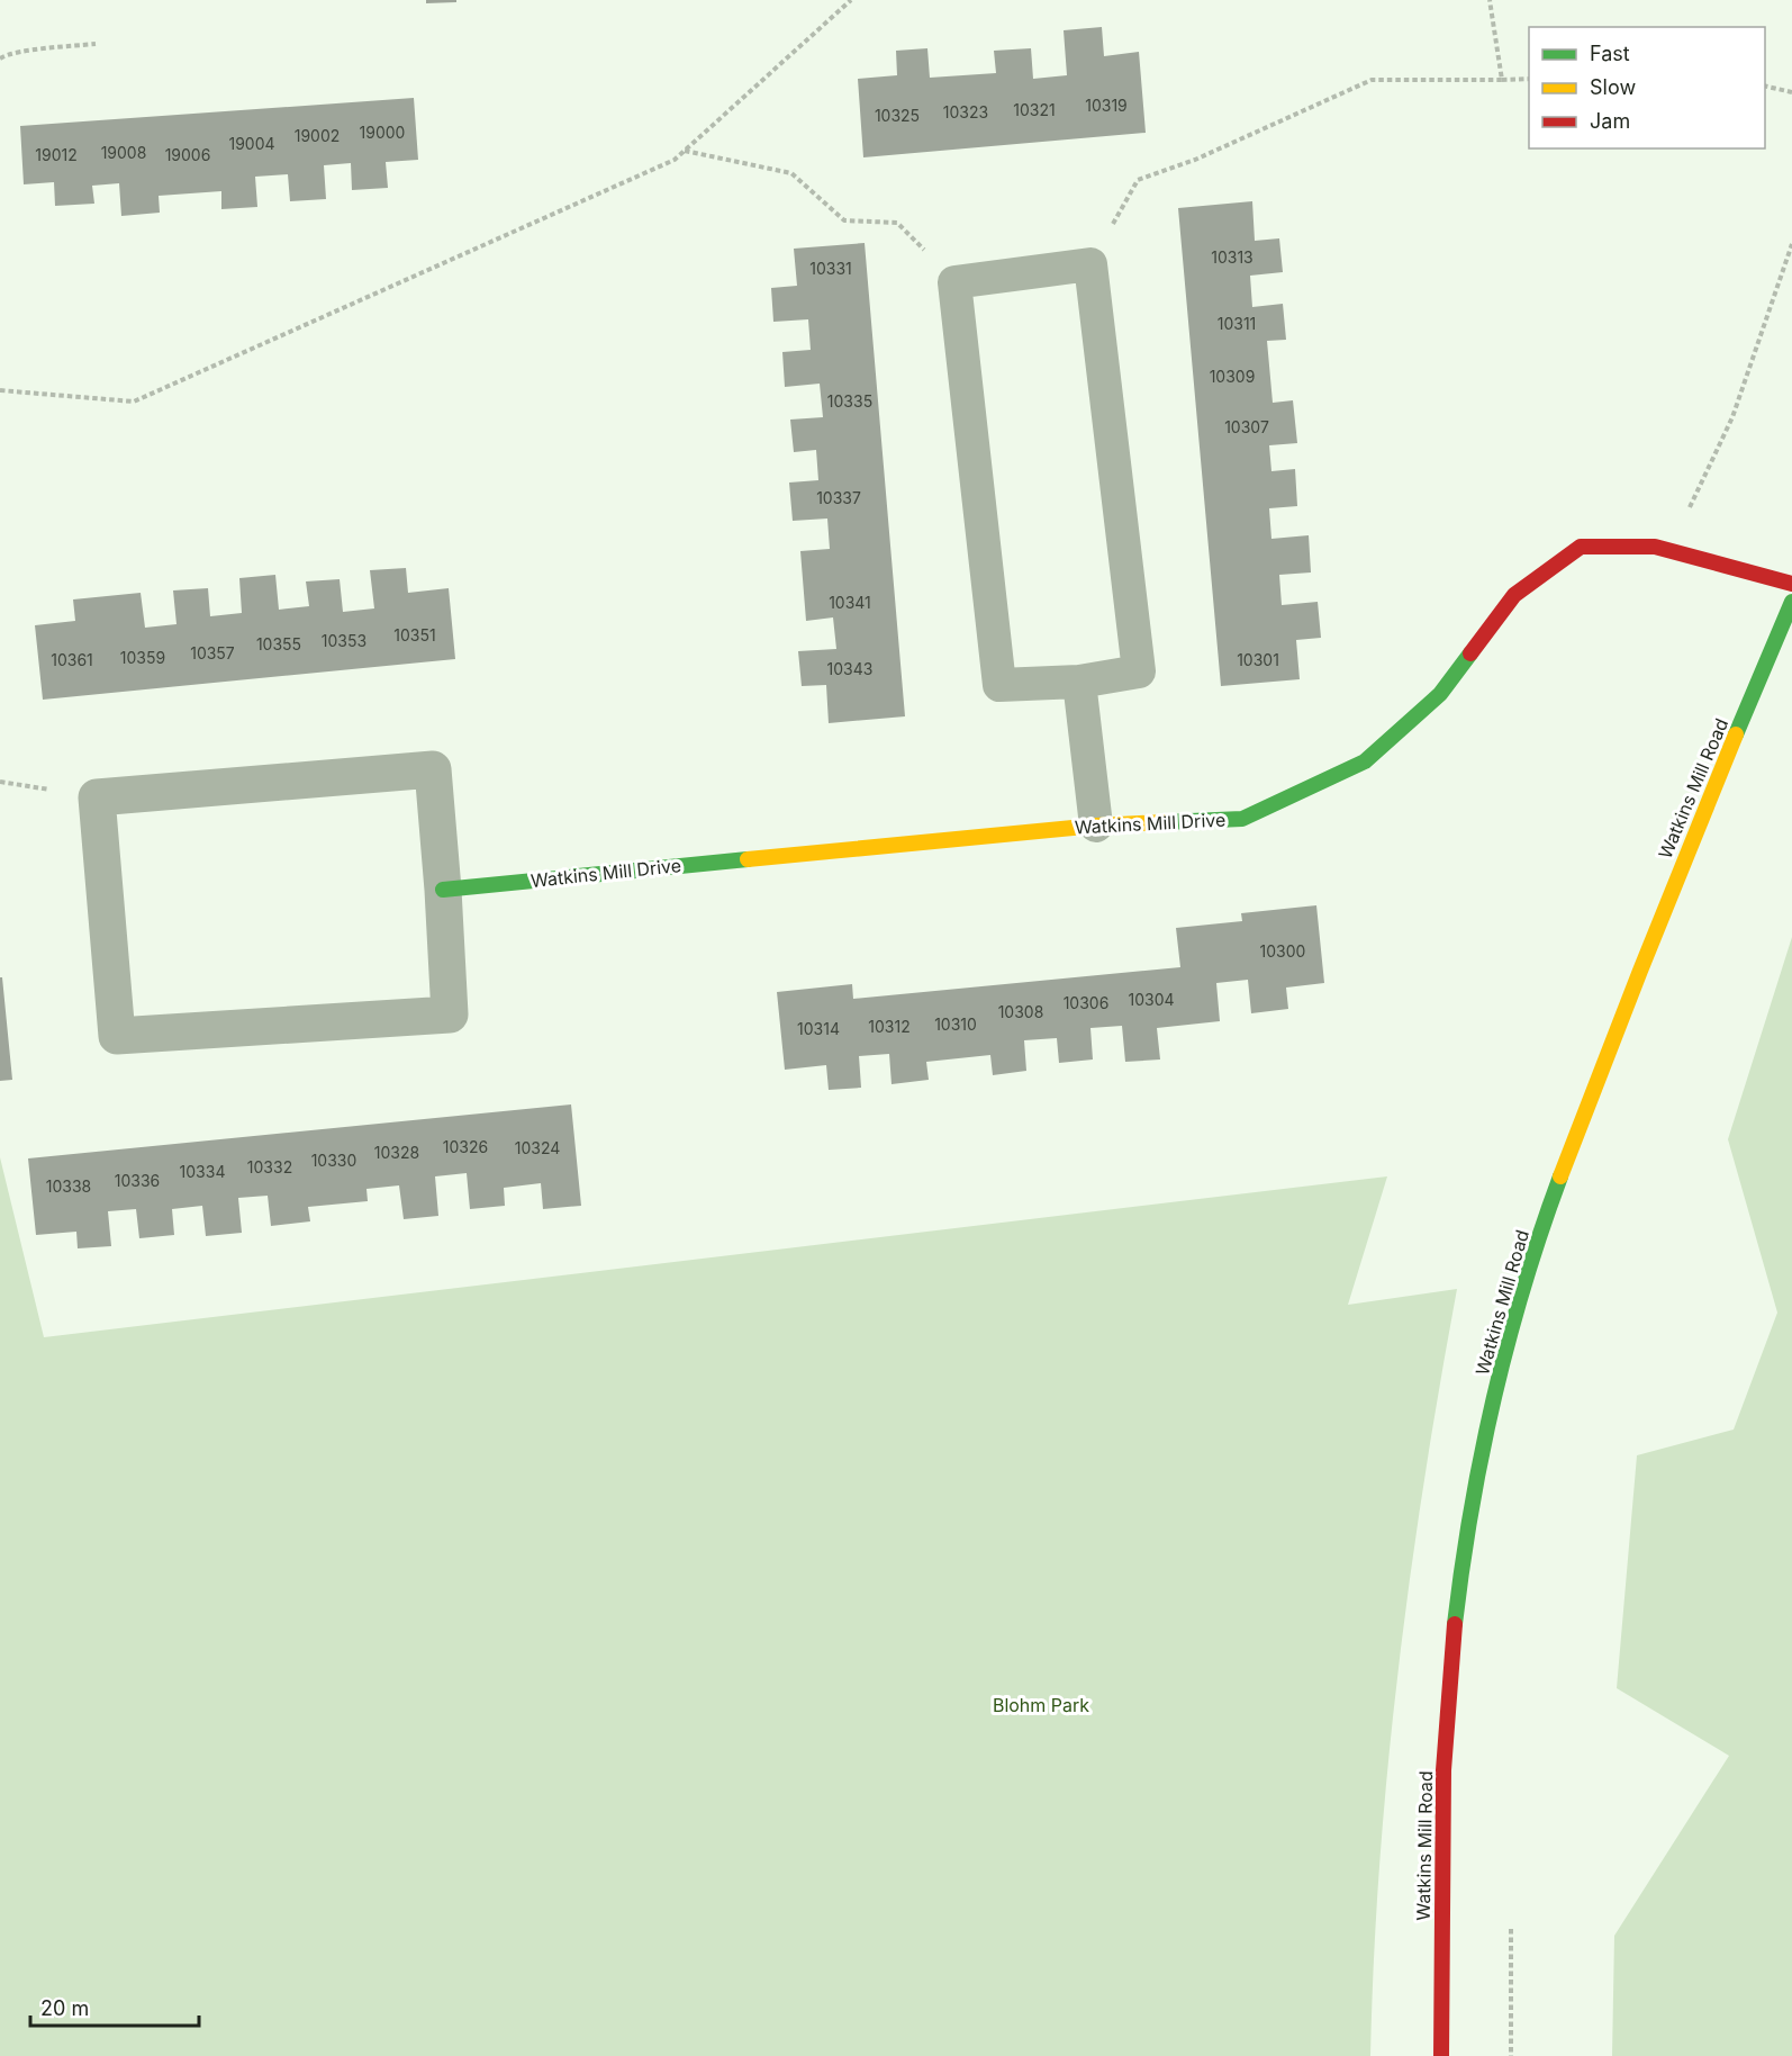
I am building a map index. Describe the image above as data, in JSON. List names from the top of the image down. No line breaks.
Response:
{"streets":{"street":["Watkins Mill Road","Watkins Mill Drive"]},"parks":["Blohm Park"],"house_numbers":["10319","10321","10323","10325","19000","19002","19004","19008","19012","19006","10313","10331","10311","10309","10335","10307","10337","10341","10351","10353","10355","10357","10359","10361","10301","10343","10300","10304","10306","10308","10310","10312","10314","10326","10324","10328","10330","10332","10334","10336","10338"],"legend":["Fast","Slow","Jam"],"scale_bar":"20 m"}
